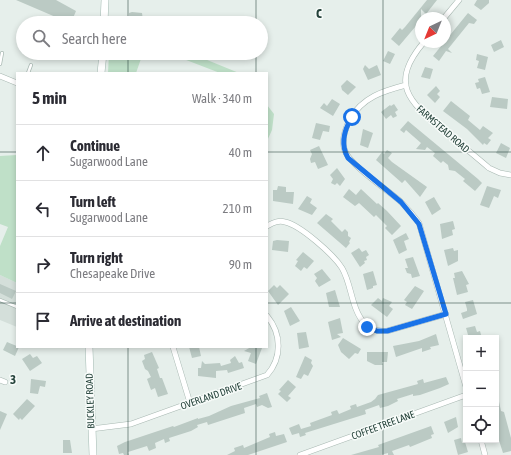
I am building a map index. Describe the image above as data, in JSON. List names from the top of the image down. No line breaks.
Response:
{"streets":{"street":["FARMSTEAD ROAD","OVERLAND DRIVE","BUCKLEY ROAD","COFFEE TREE LANE"]},"crossings":[["OVERLAND DRIVE","BUCKLEY ROAD"]],"north":"bottom left","page":{"search":"Search here","heading":["5 min","Walk · 340 m"],"list":[["Continue","Sugarwood Lane","40 m"],["Turn left","Sugarwood Lane","210 m"],["Turn right","Chesapeake Drive","90 m"],"Arrive at destination"],"map_buttons":["+","−"]},"grid":{"columns":["C"],"rows":["3"]}}
